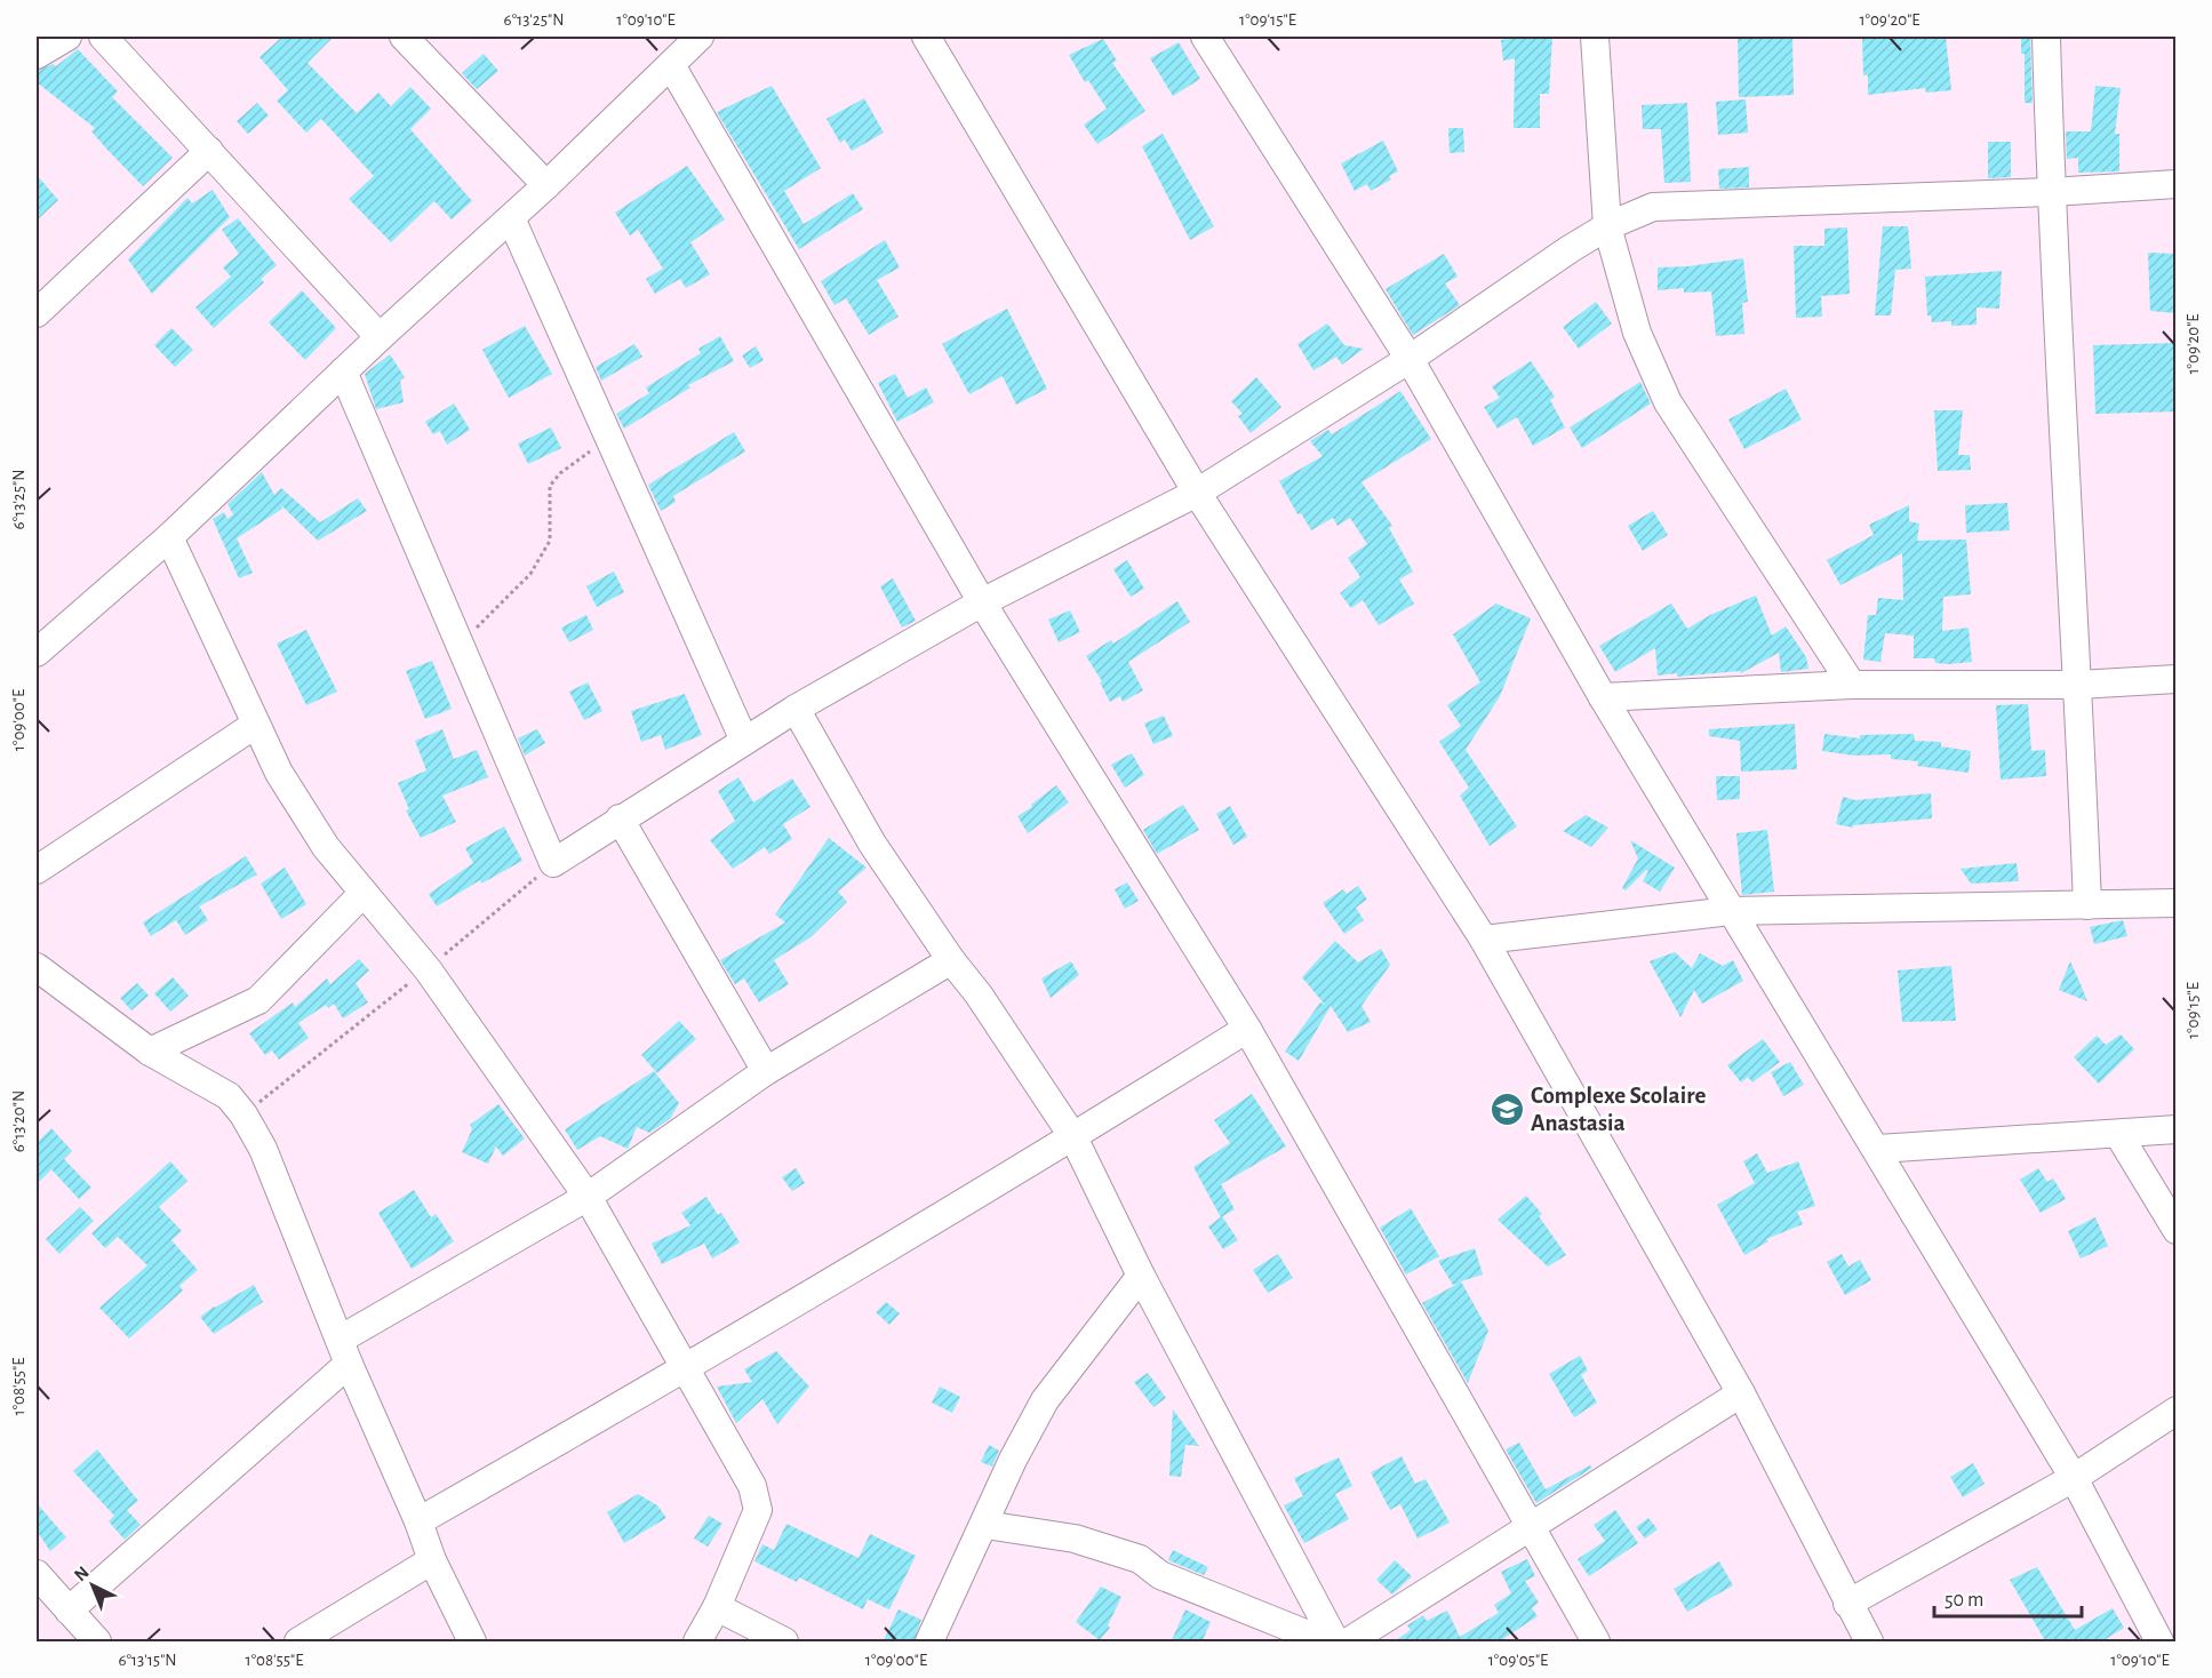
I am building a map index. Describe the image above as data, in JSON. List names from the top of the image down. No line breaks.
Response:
{"places":{"school or university":["Complexe Scolaire Anastasia"]},"scale_bar":"50 m","north":"top left","coordinates":["6°13'25\"N","1°09'10\"E","1°09'15\"E","1°09'20\"E","1°09'00\"E","6°13'20\"N","1°08'55\"E","6°13'15\"N","1°09'05\"E"]}
